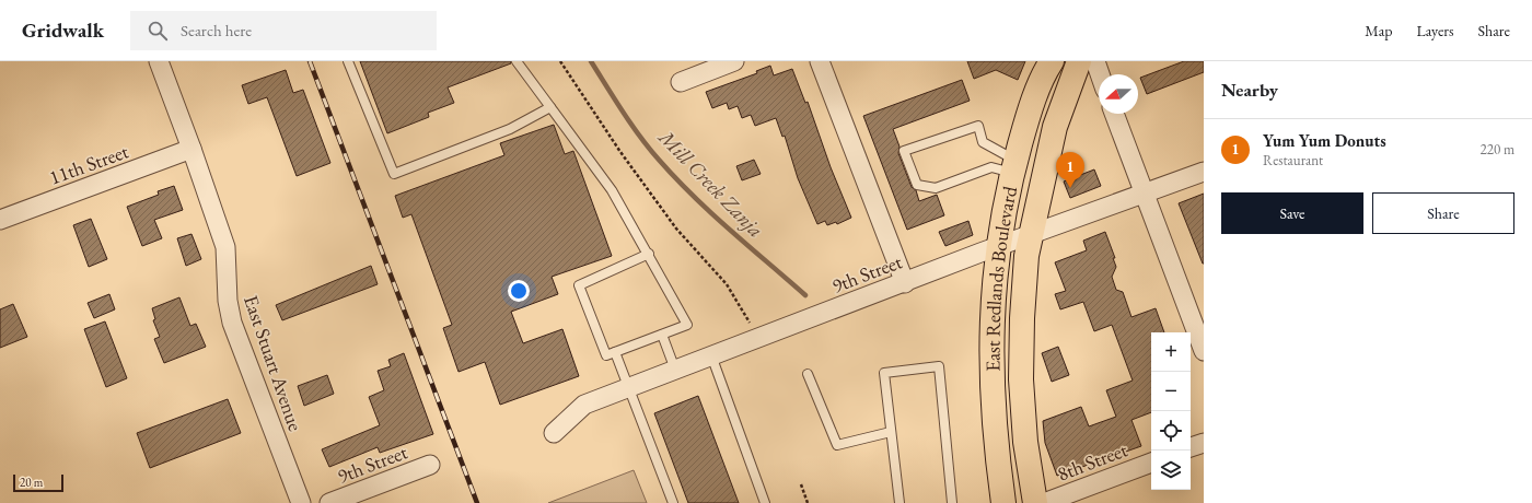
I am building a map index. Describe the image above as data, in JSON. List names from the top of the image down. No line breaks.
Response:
{"streets":{"main road":["East Redlands Boulevard"],"street":["11th Street","9th Street","East Stuart Avenue","8th Street"]},"crossings":[["11th Street","East Stuart Avenue"],["9th Street","East Redlands Boulevard"]],"water":["Mill Creek Zanja"],"scale_bar":"20 m","north":"left","page":{"header":"Gridwalk","search":"Search here","nav":["Map","Layers","Share"],"heading":"Nearby","list":[{"mark":"1","name":"Yum Yum Donuts","note":"Restaurant","value":"220 m"}],"pins":"1","buttons":["Save","Share"],"map_buttons":["+","−"],"scale":"20 m"}}
